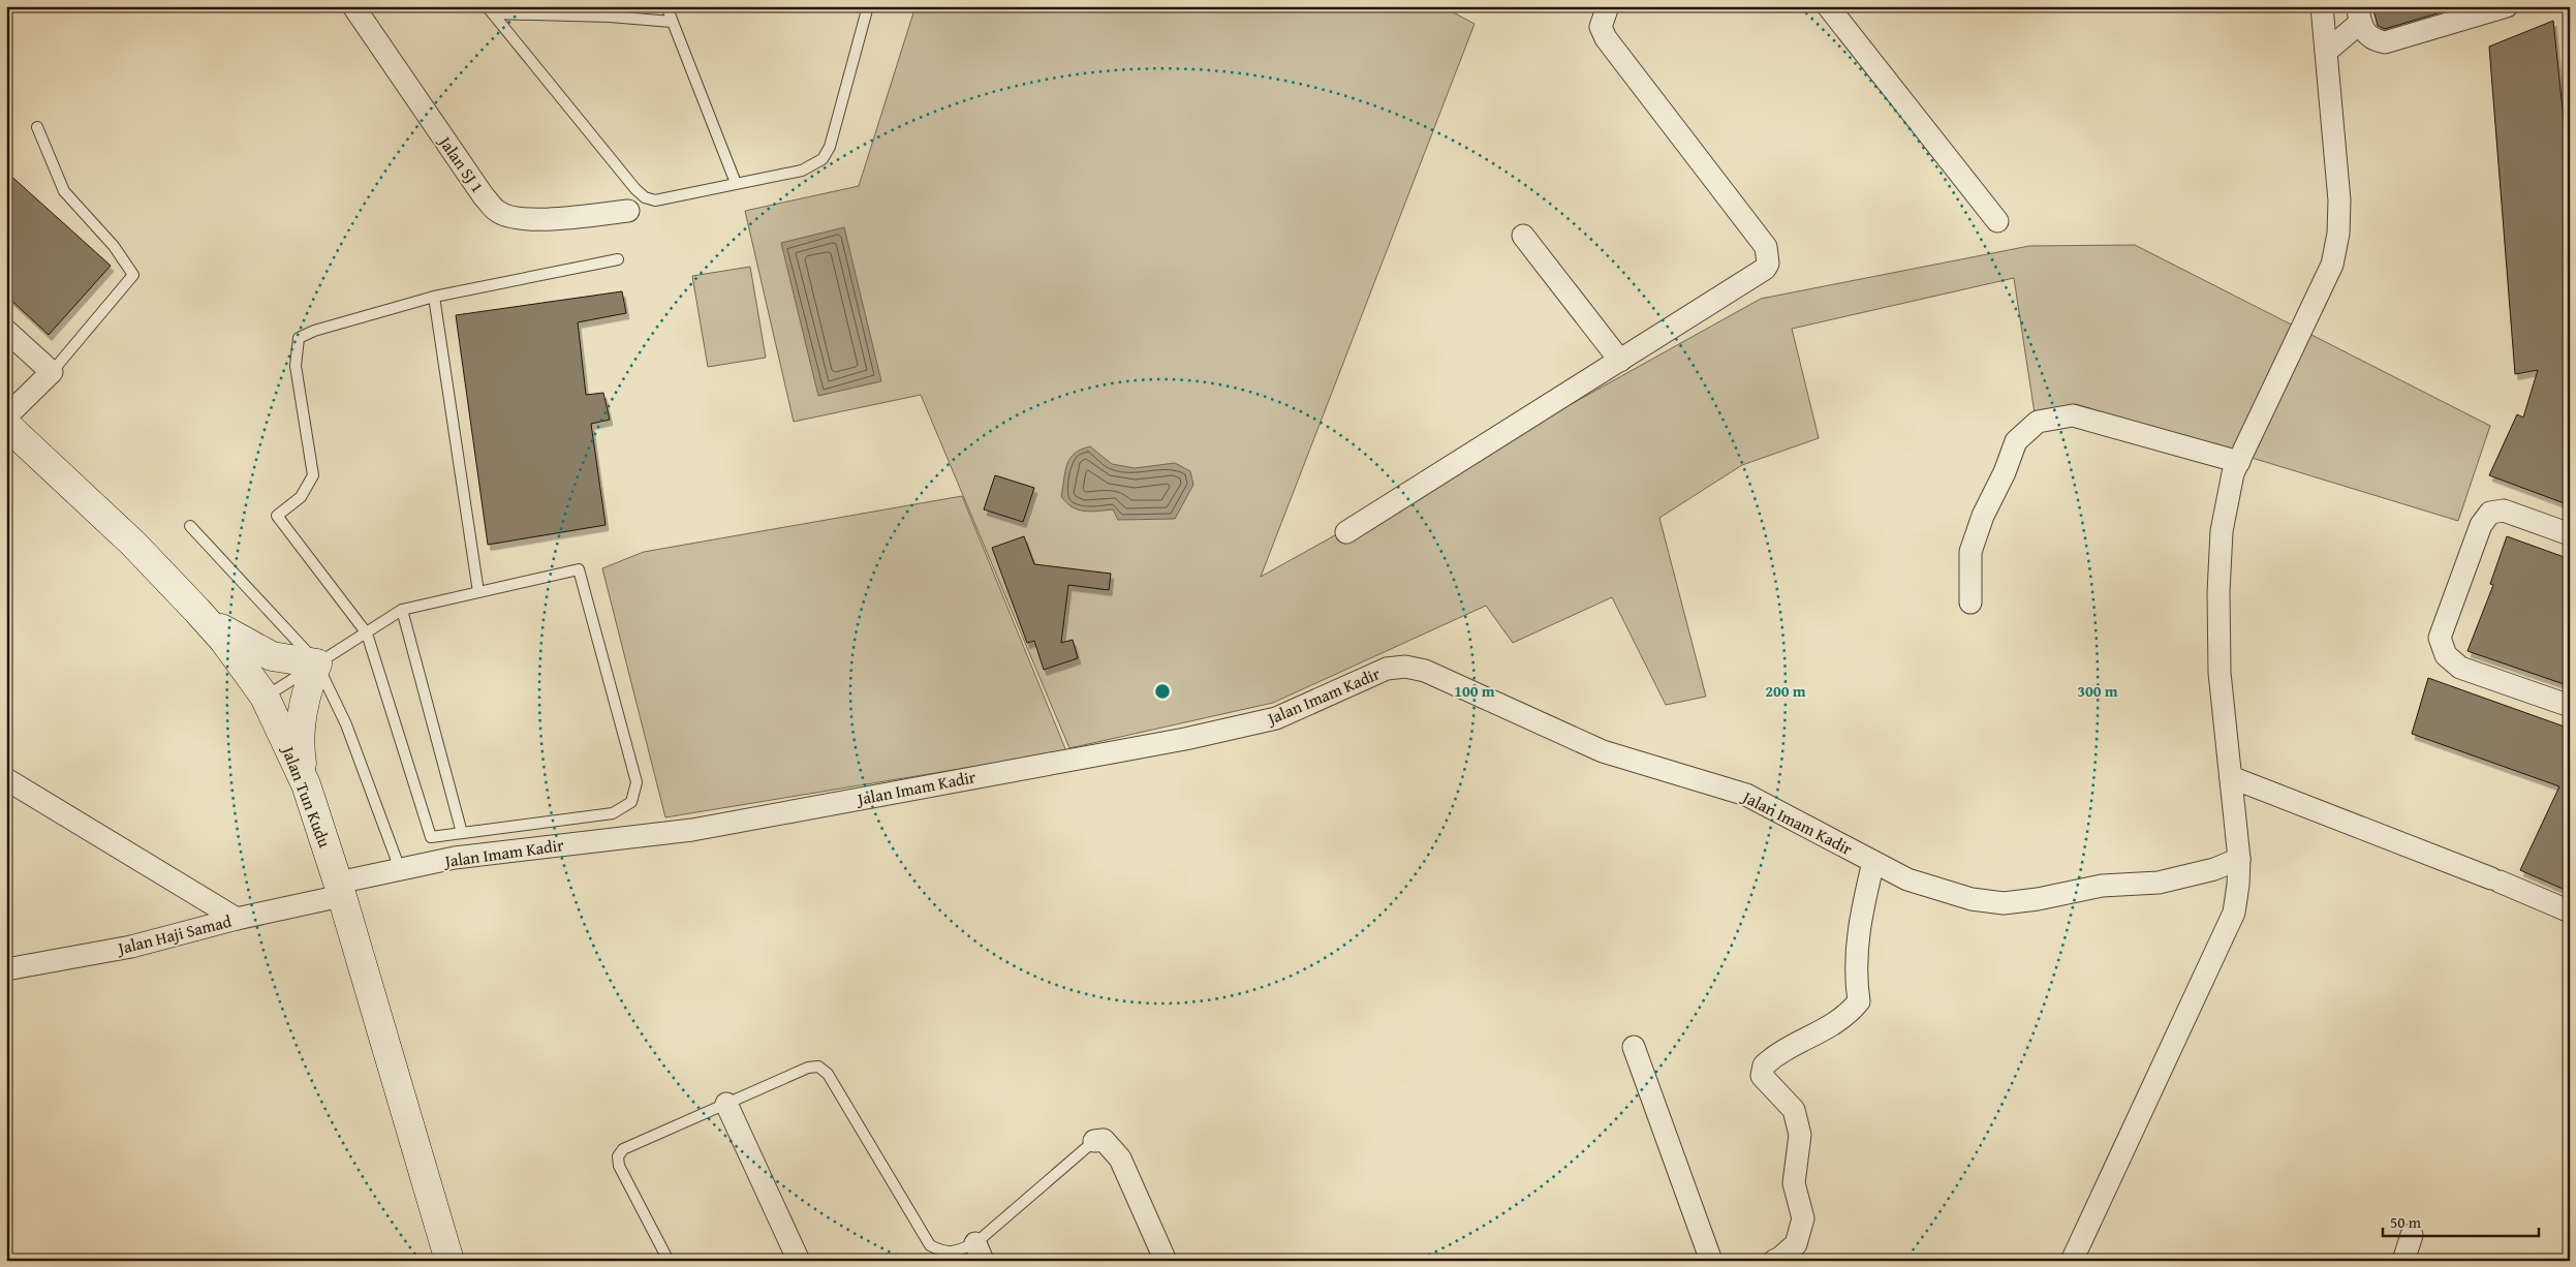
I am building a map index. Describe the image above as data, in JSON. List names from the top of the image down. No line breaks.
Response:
{"streets":{"main road":["Jalan Tun Kudu"],"street":["Jalan SJ 1","Jalan Imam Kadir","Jalan Haji Samad"]},"crossings":[["Jalan Imam Kadir","Jalan Tun Kudu"],["Jalan Imam Kadir","Jalan Haji Samad"],["Jalan Tun Kudu","Jalan Haji Samad"]],"scale_bar":"50 m","rings":["100 m","200 m","300 m"]}
